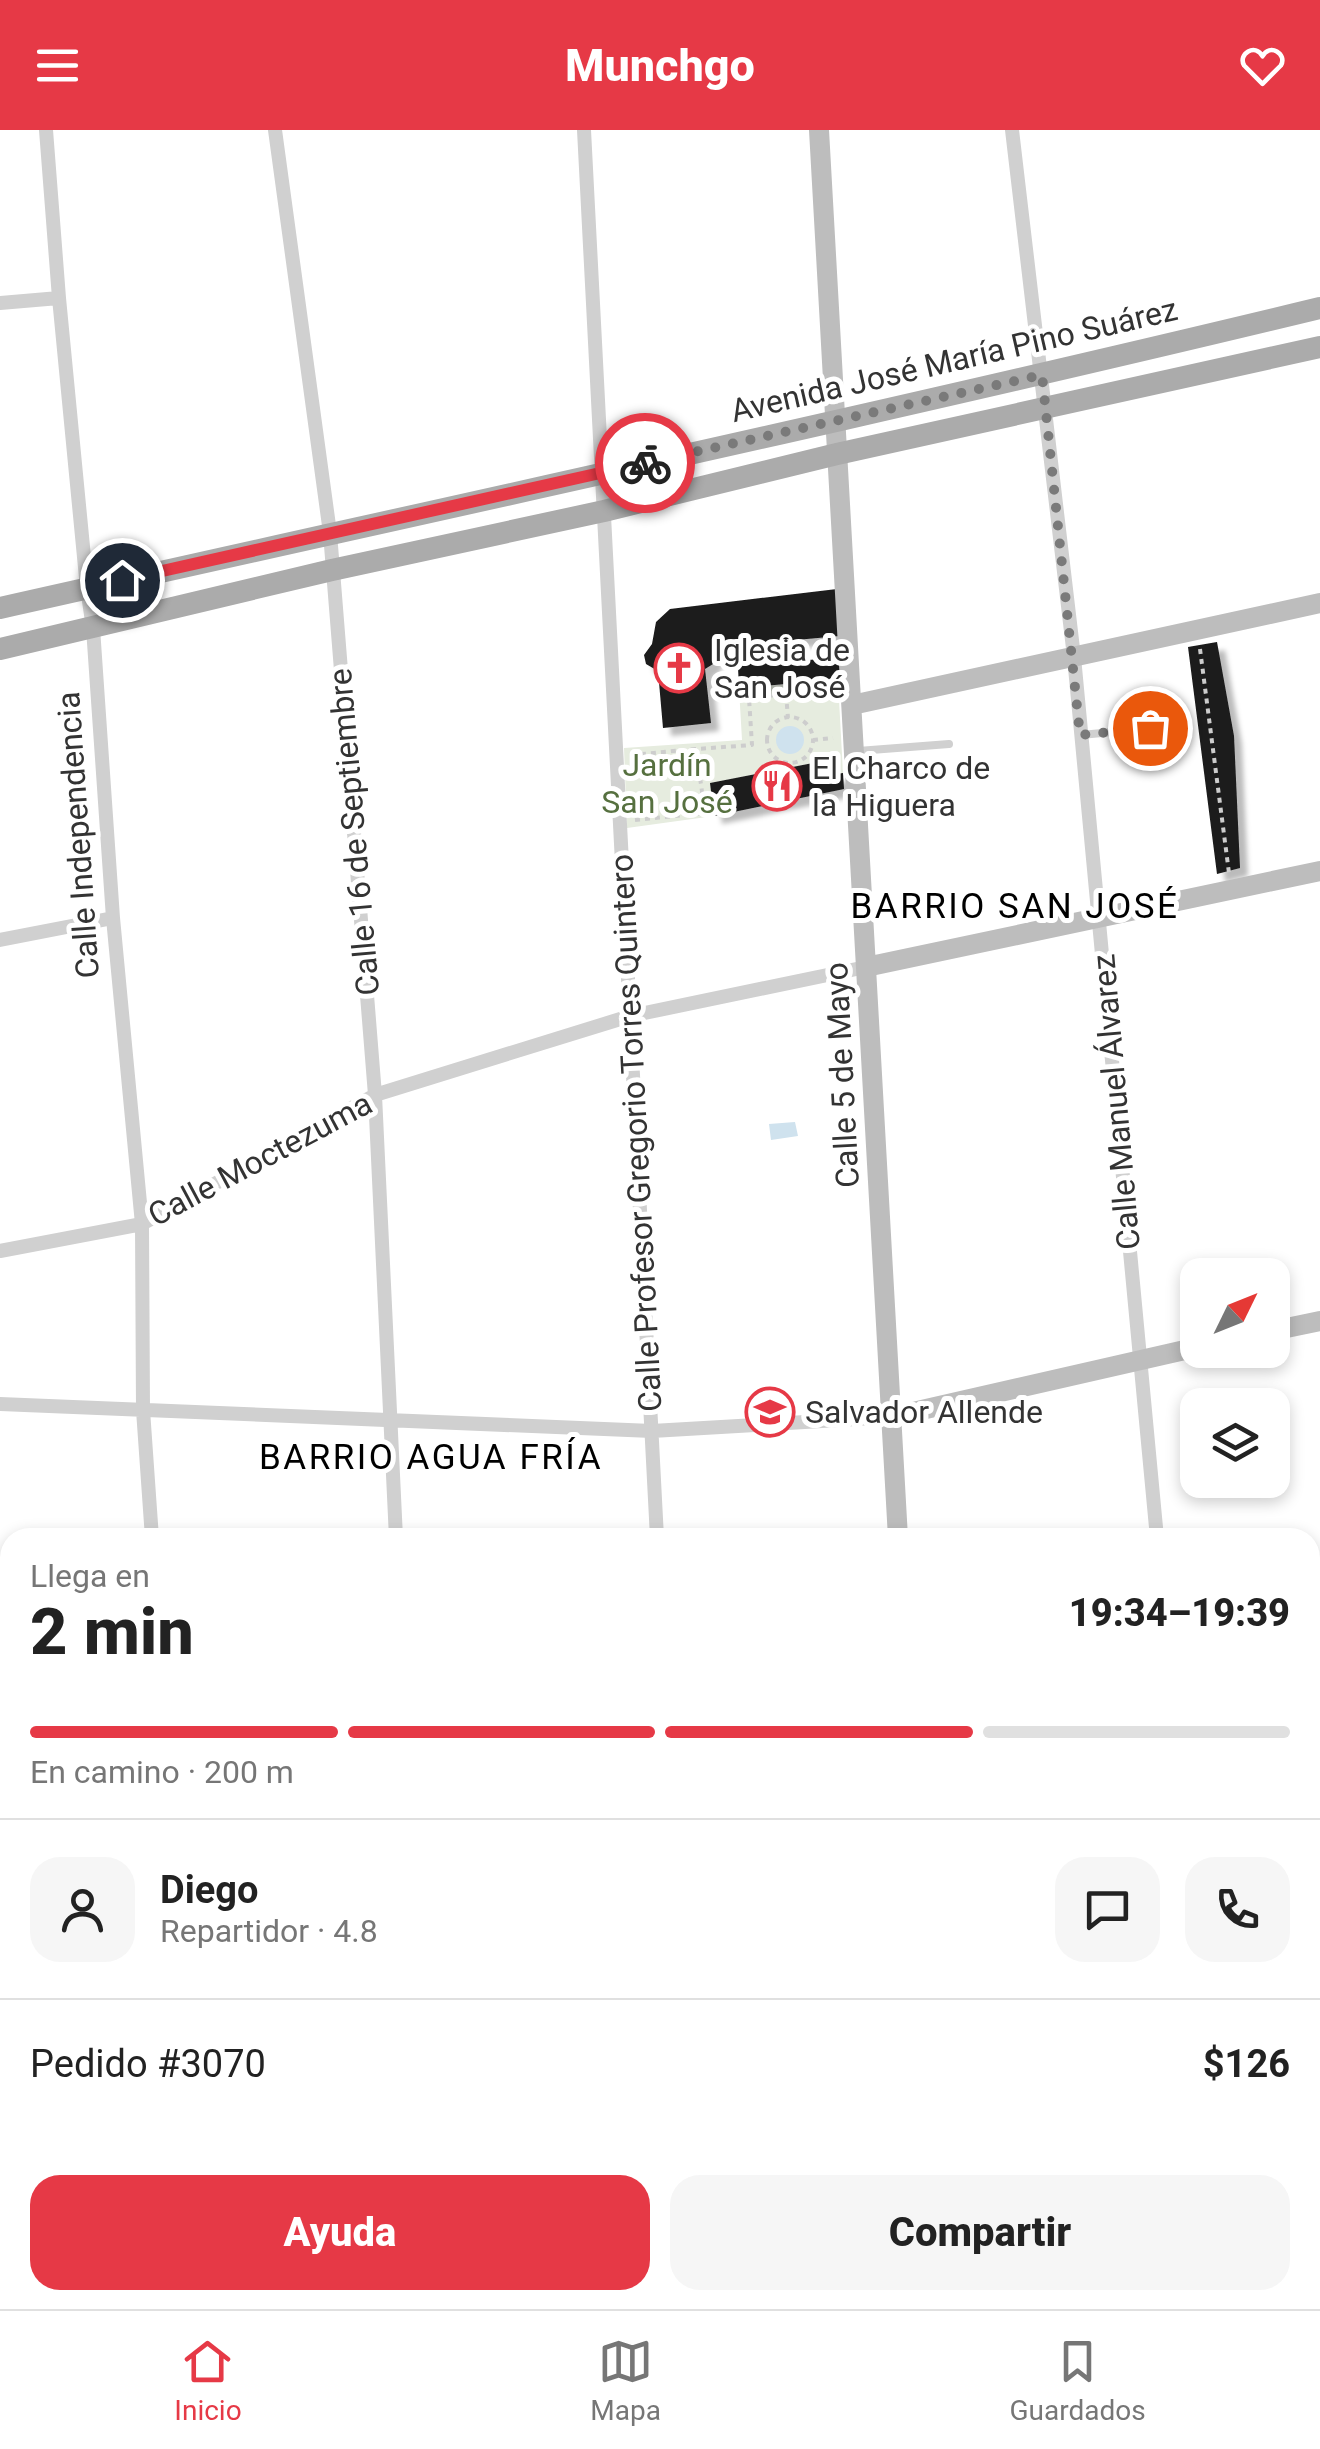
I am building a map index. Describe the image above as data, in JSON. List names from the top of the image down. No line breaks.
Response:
{"streets":{"main road":["Avenida José María Pino Suárez"],"street":["Calle 16 de Septiembre","Calle Independencia","Calle 5 de Mayo","Calle Manuel Álvarez","Calle Profesor Gregorio Torres Quintero","Calle Moctezuma"]},"crossings":[["Avenida José María Pino Suárez","Calle 16 de Septiembre"],["Avenida José María Pino Suárez","Calle Independencia"],["Avenida José María Pino Suárez","Calle 5 de Mayo"],["Avenida José María Pino Suárez","Calle Manuel Álvarez"],["Avenida José María Pino Suárez","Calle Profesor Gregorio Torres Quintero"],["Calle 16 de Septiembre","Calle Moctezuma"],["Calle Independencia","Calle Moctezuma"],["Calle 5 de Mayo","Calle Moctezuma"],["Calle Profesor Gregorio Torres Quintero","Calle Moctezuma"]],"districts":["BARRIO SAN JOSÉ","BARRIO AGUA FRÍA"],"parks":["Jardín San José"],"places":{"church":["Iglesia de San José"],"restaurant":["El Charco de la Higuera"],"school or university":["Salvador Allende"]},"north":"top right","page":{"header":"Munchgo","heading":["2 min","Llega en","19:34–19:39"],"panel":["Diego","Repartidor · 4.8","Pedido #3070","$126"],"bar":"En camino · 200 m","buttons":["Ayuda","Compartir"],"tabs":["Inicio","Mapa","Guardados"]}}
